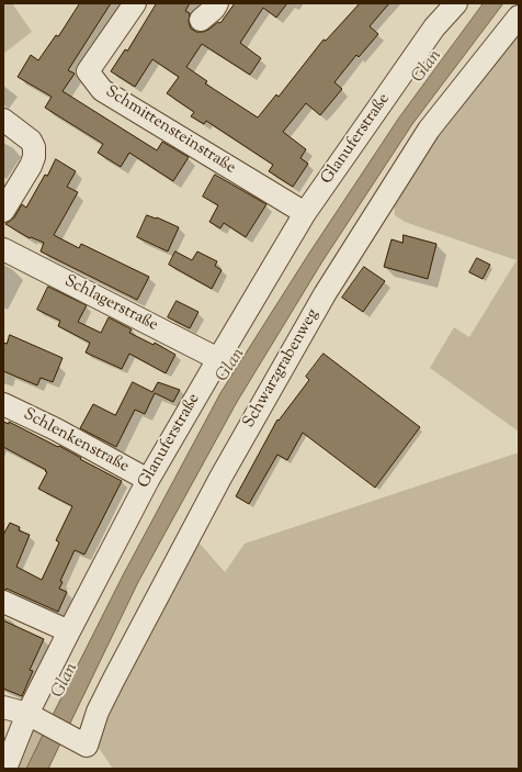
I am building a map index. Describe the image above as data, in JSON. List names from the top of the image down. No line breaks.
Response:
{"streets":{"street":["Schmittensteinstraße","Glanuferstraße","Schlagerstraße","Schwarzgrabenweg","Schlenkenstraße"]},"crossings":[["Schmittensteinstraße","Glanuferstraße"],["Glanuferstraße","Schlagerstraße"],["Glanuferstraße","Schwarzgrabenweg"],["Glanuferstraße","Schlenkenstraße"]],"water":["Glan"]}
